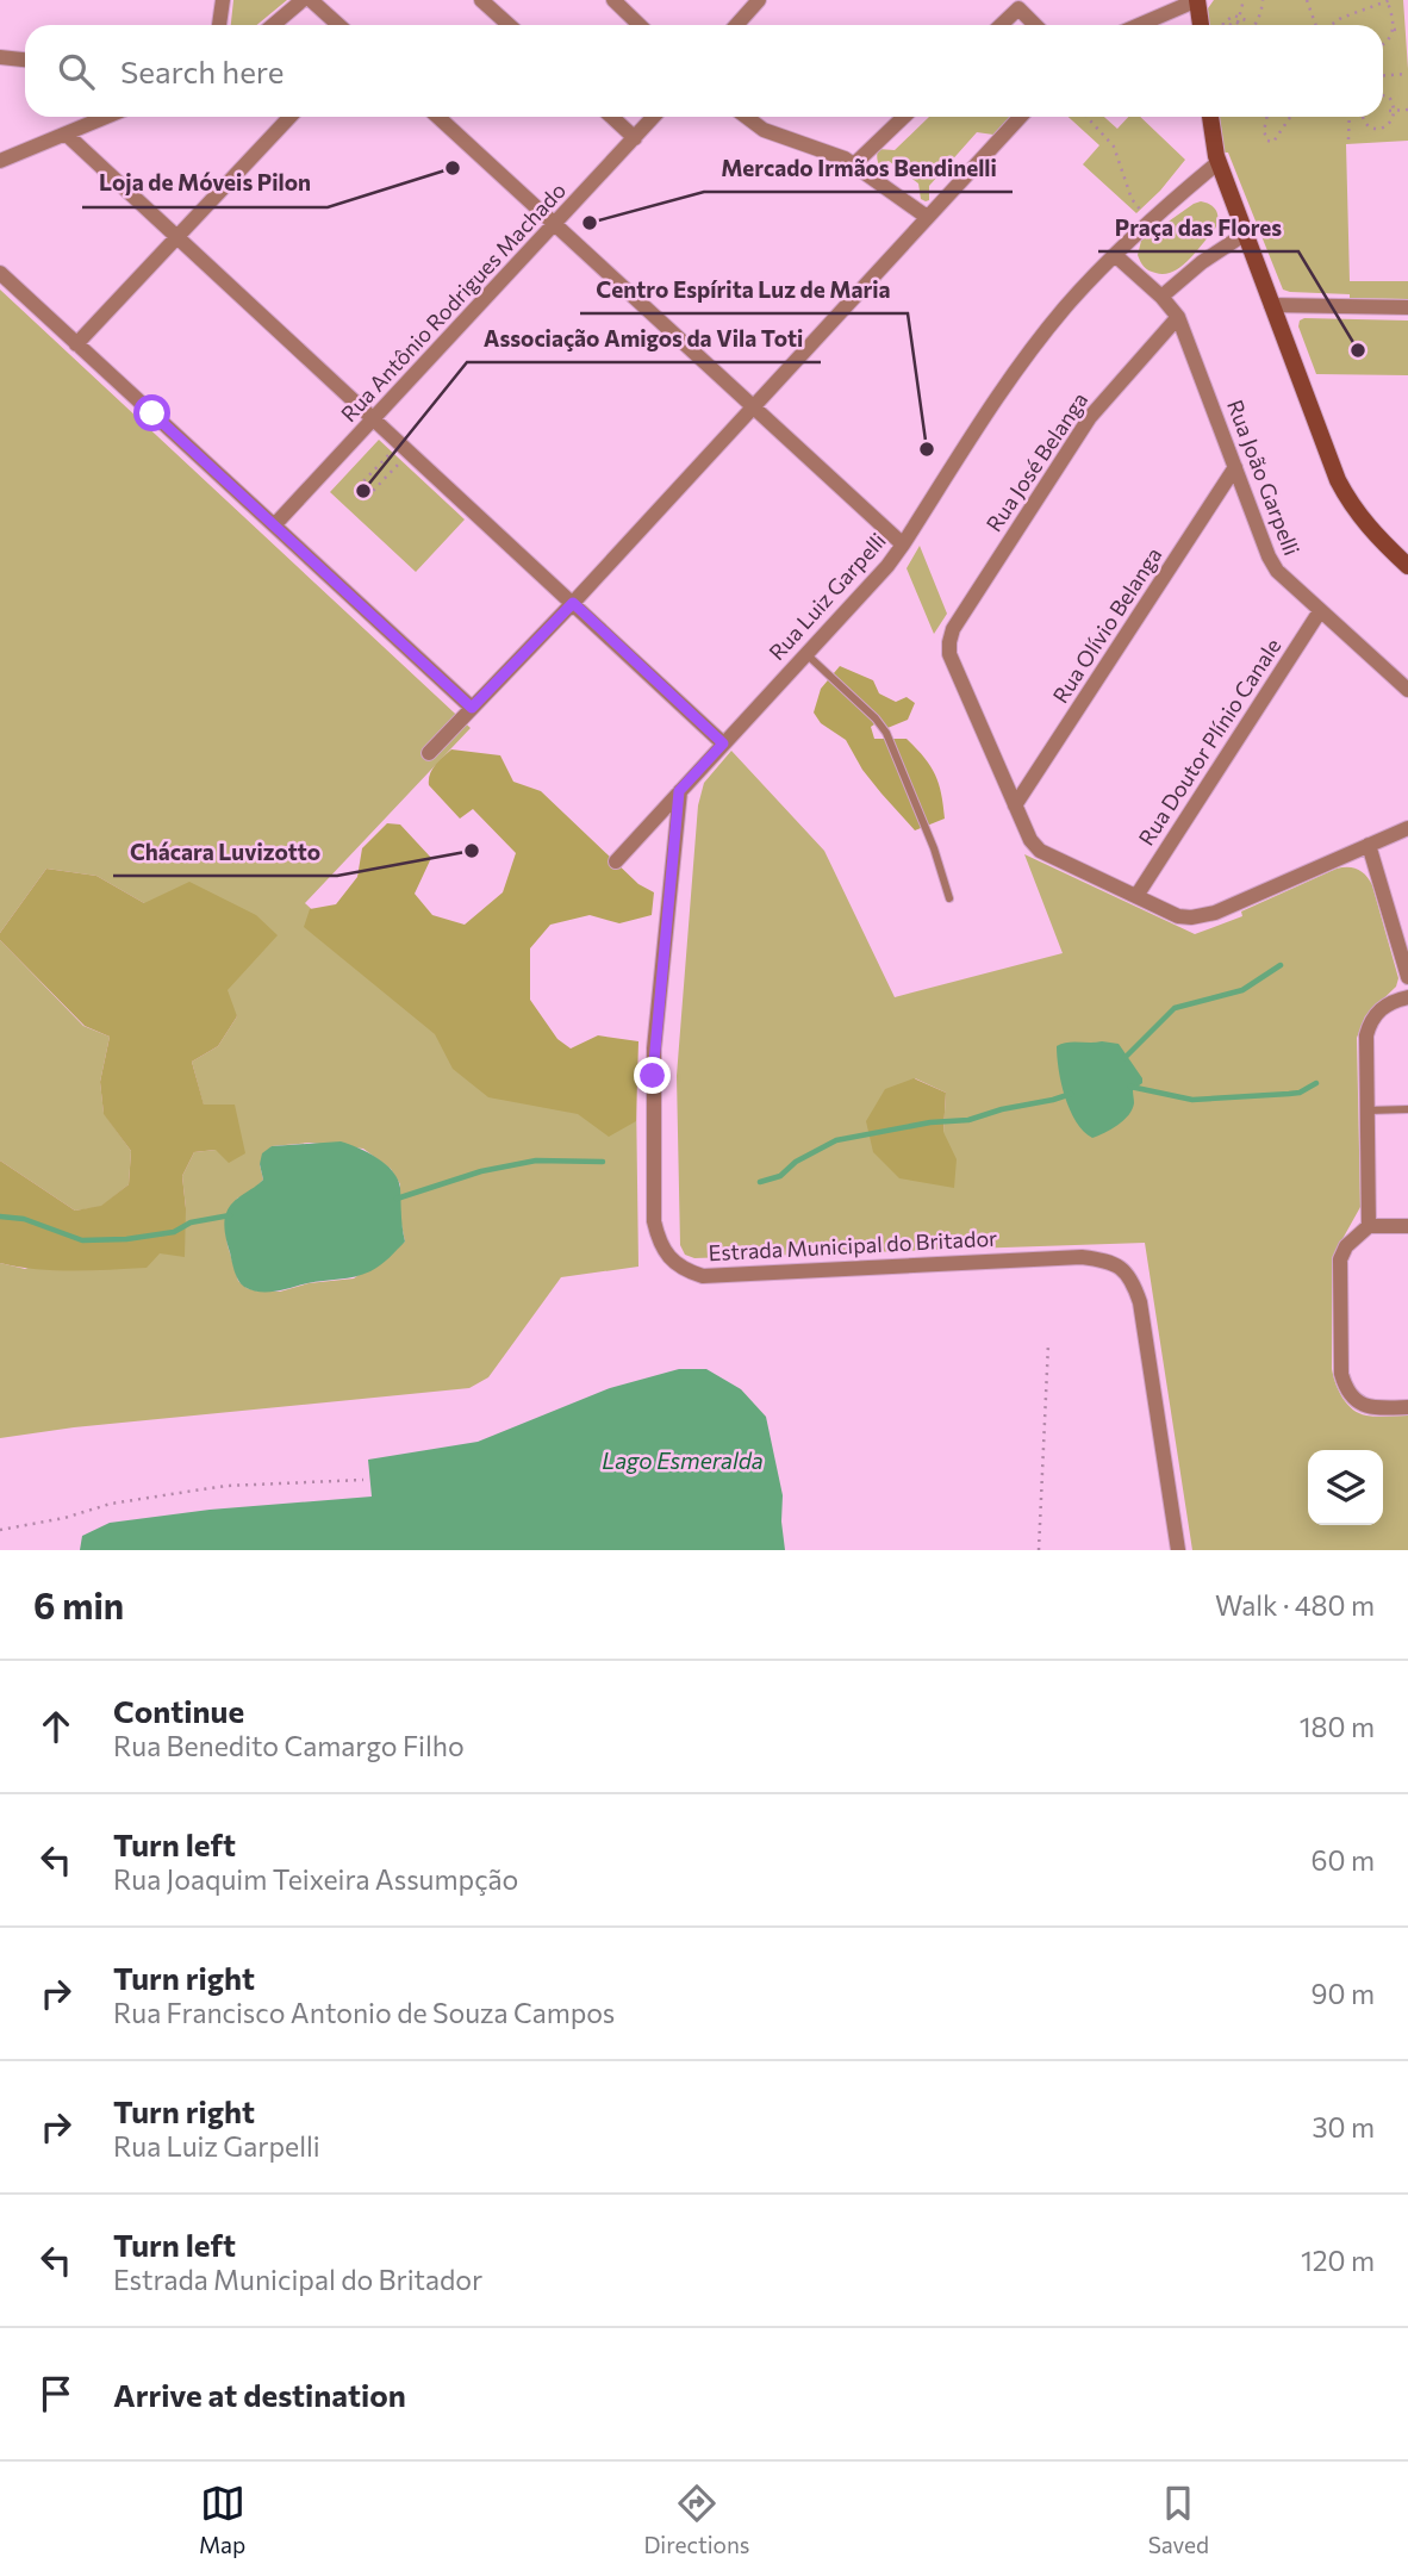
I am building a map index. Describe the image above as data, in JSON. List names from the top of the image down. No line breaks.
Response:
{"streets":{"street":["Rua Antônio Rodrigues Machado","Rua José Belanga","Rua João Garpelli","Rua Luiz Garpelli","Rua Olívio Belanga","Rua Doutor Plínio Canale","Estrada Municipal do Britador"]},"crossings":[["Rua José Belanga","Rua João Garpelli"],["Rua José Belanga","Rua Olívio Belanga"],["Rua João Garpelli","Rua Luiz Garpelli"],["Rua João Garpelli","Rua Olívio Belanga"],["Rua João Garpelli","Rua Doutor Plínio Canale"],["Rua Luiz Garpelli","Estrada Municipal do Britador"]],"water":["Lago Esmeralda"],"places":["Loja de Móveis Pilon","Mercado Irmãos Bendinelli","Praça das Flores","Centro Espírita Luz de Maria","Associação Amigos da Vila Toti","Chácara Luvizotto"],"page":{"search":"Search here","heading":["6 min","Walk · 480 m"],"list":[["Continue","Rua Benedito Camargo Filho","180 m"],["Turn left","Rua Joaquim Teixeira Assumpção","60 m"],["Turn right","Rua Francisco Antonio de Souza Campos","90 m"],["Turn right","Rua Luiz Garpelli","30 m"],["Turn left","Estrada Municipal do Britador","120 m"],"Arrive at destination"],"nav":["Map","Directions","Saved"]}}
